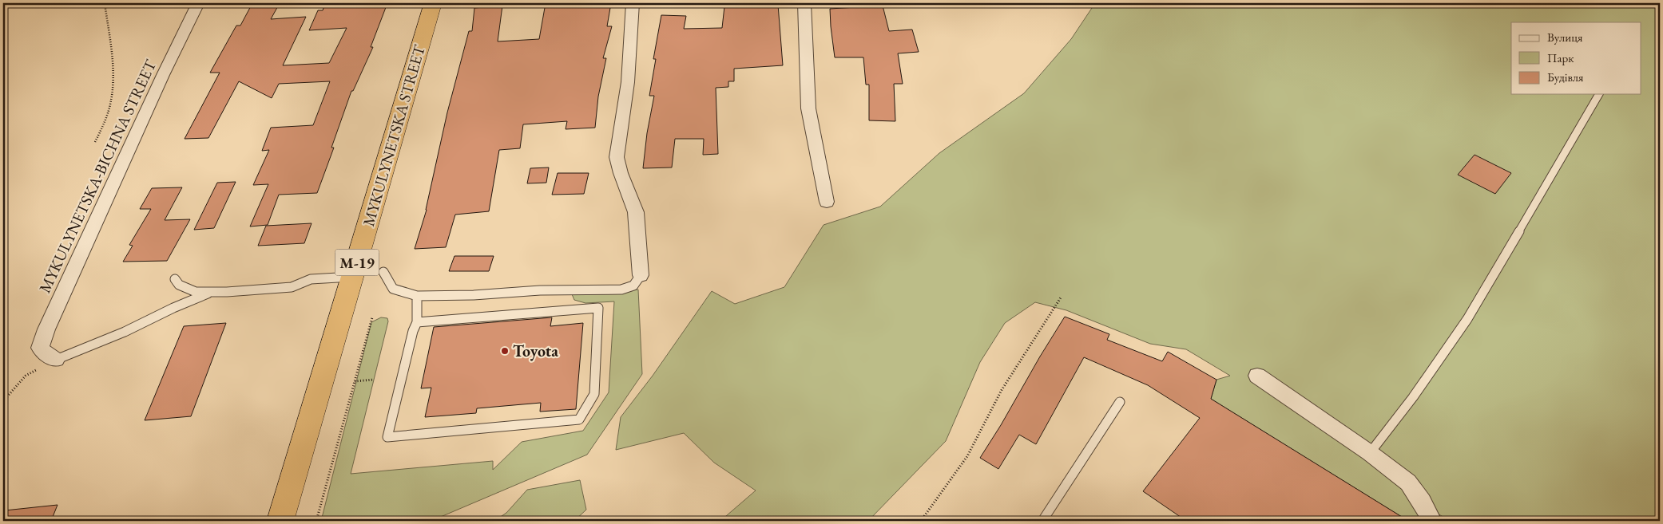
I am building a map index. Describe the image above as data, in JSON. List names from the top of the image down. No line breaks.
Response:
{"streets":{"highway":["MYKULYNETSKA STREET","М-19"],"street":["MYKULYNETSKA-BICHNA STREET"]},"places":["Toyota"],"legend":["Вулиця","Парк","Будівля"]}
